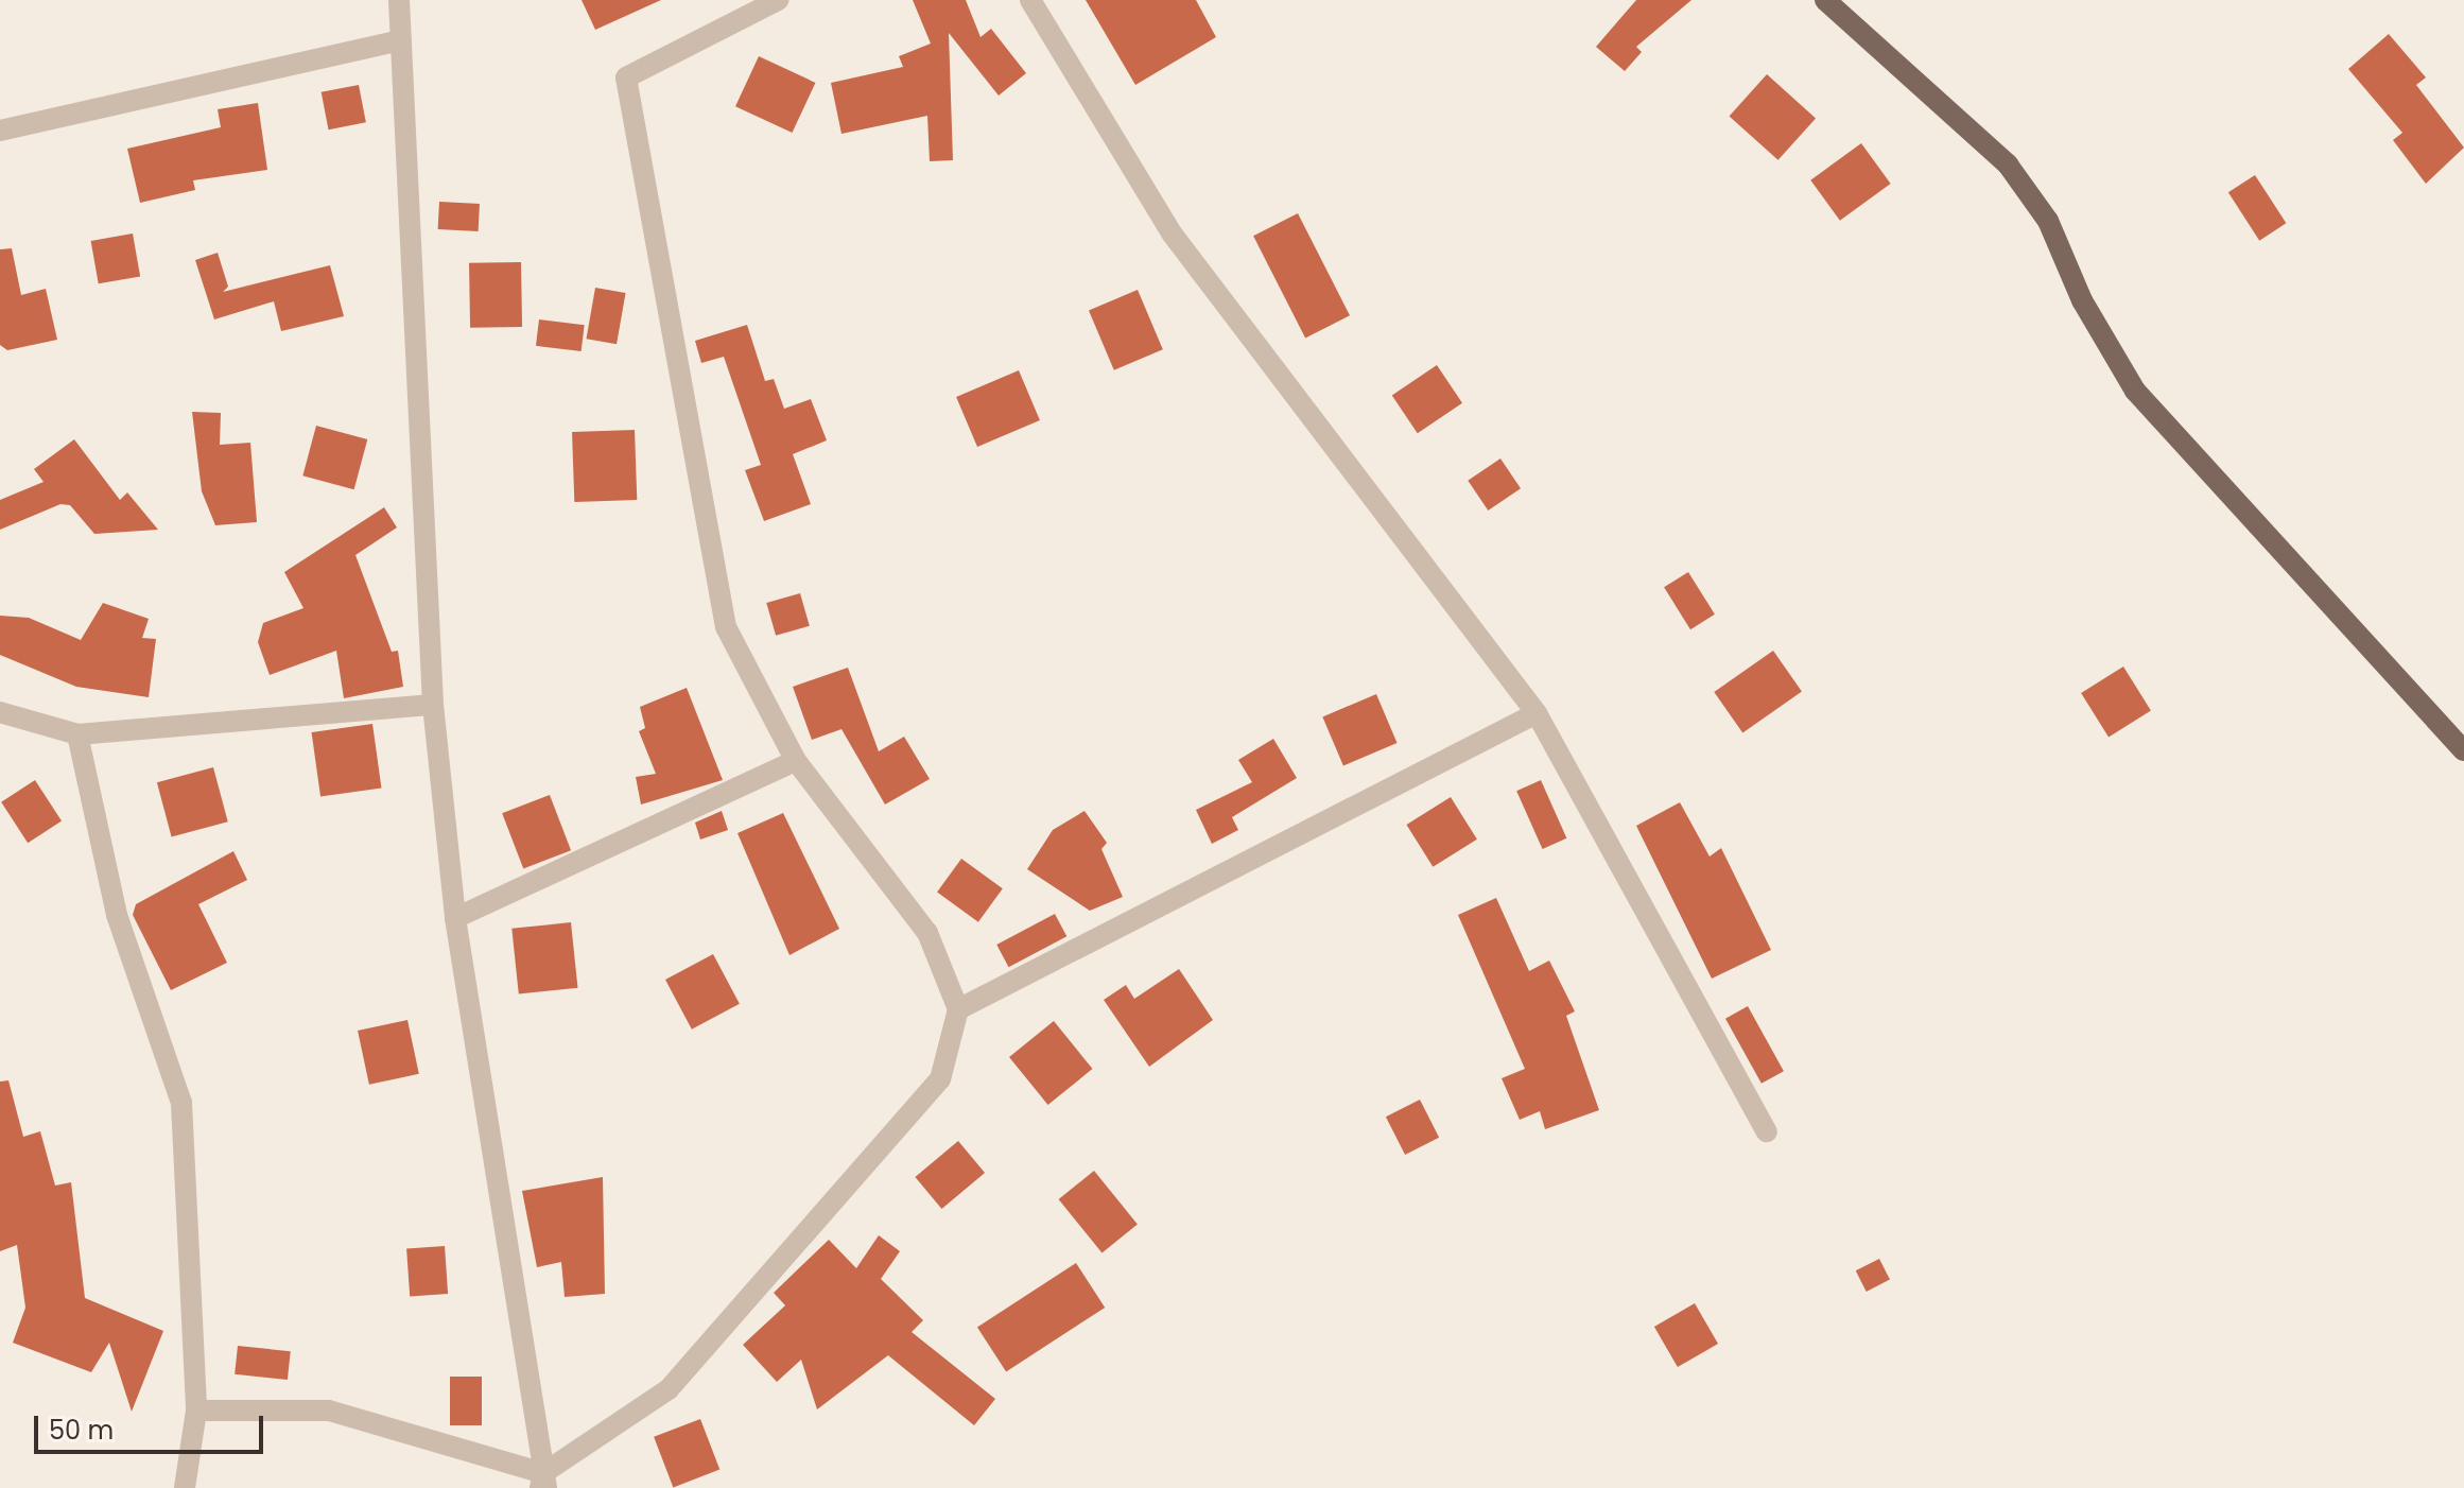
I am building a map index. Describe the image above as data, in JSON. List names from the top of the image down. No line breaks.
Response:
{"scale_bar":"50 m"}
